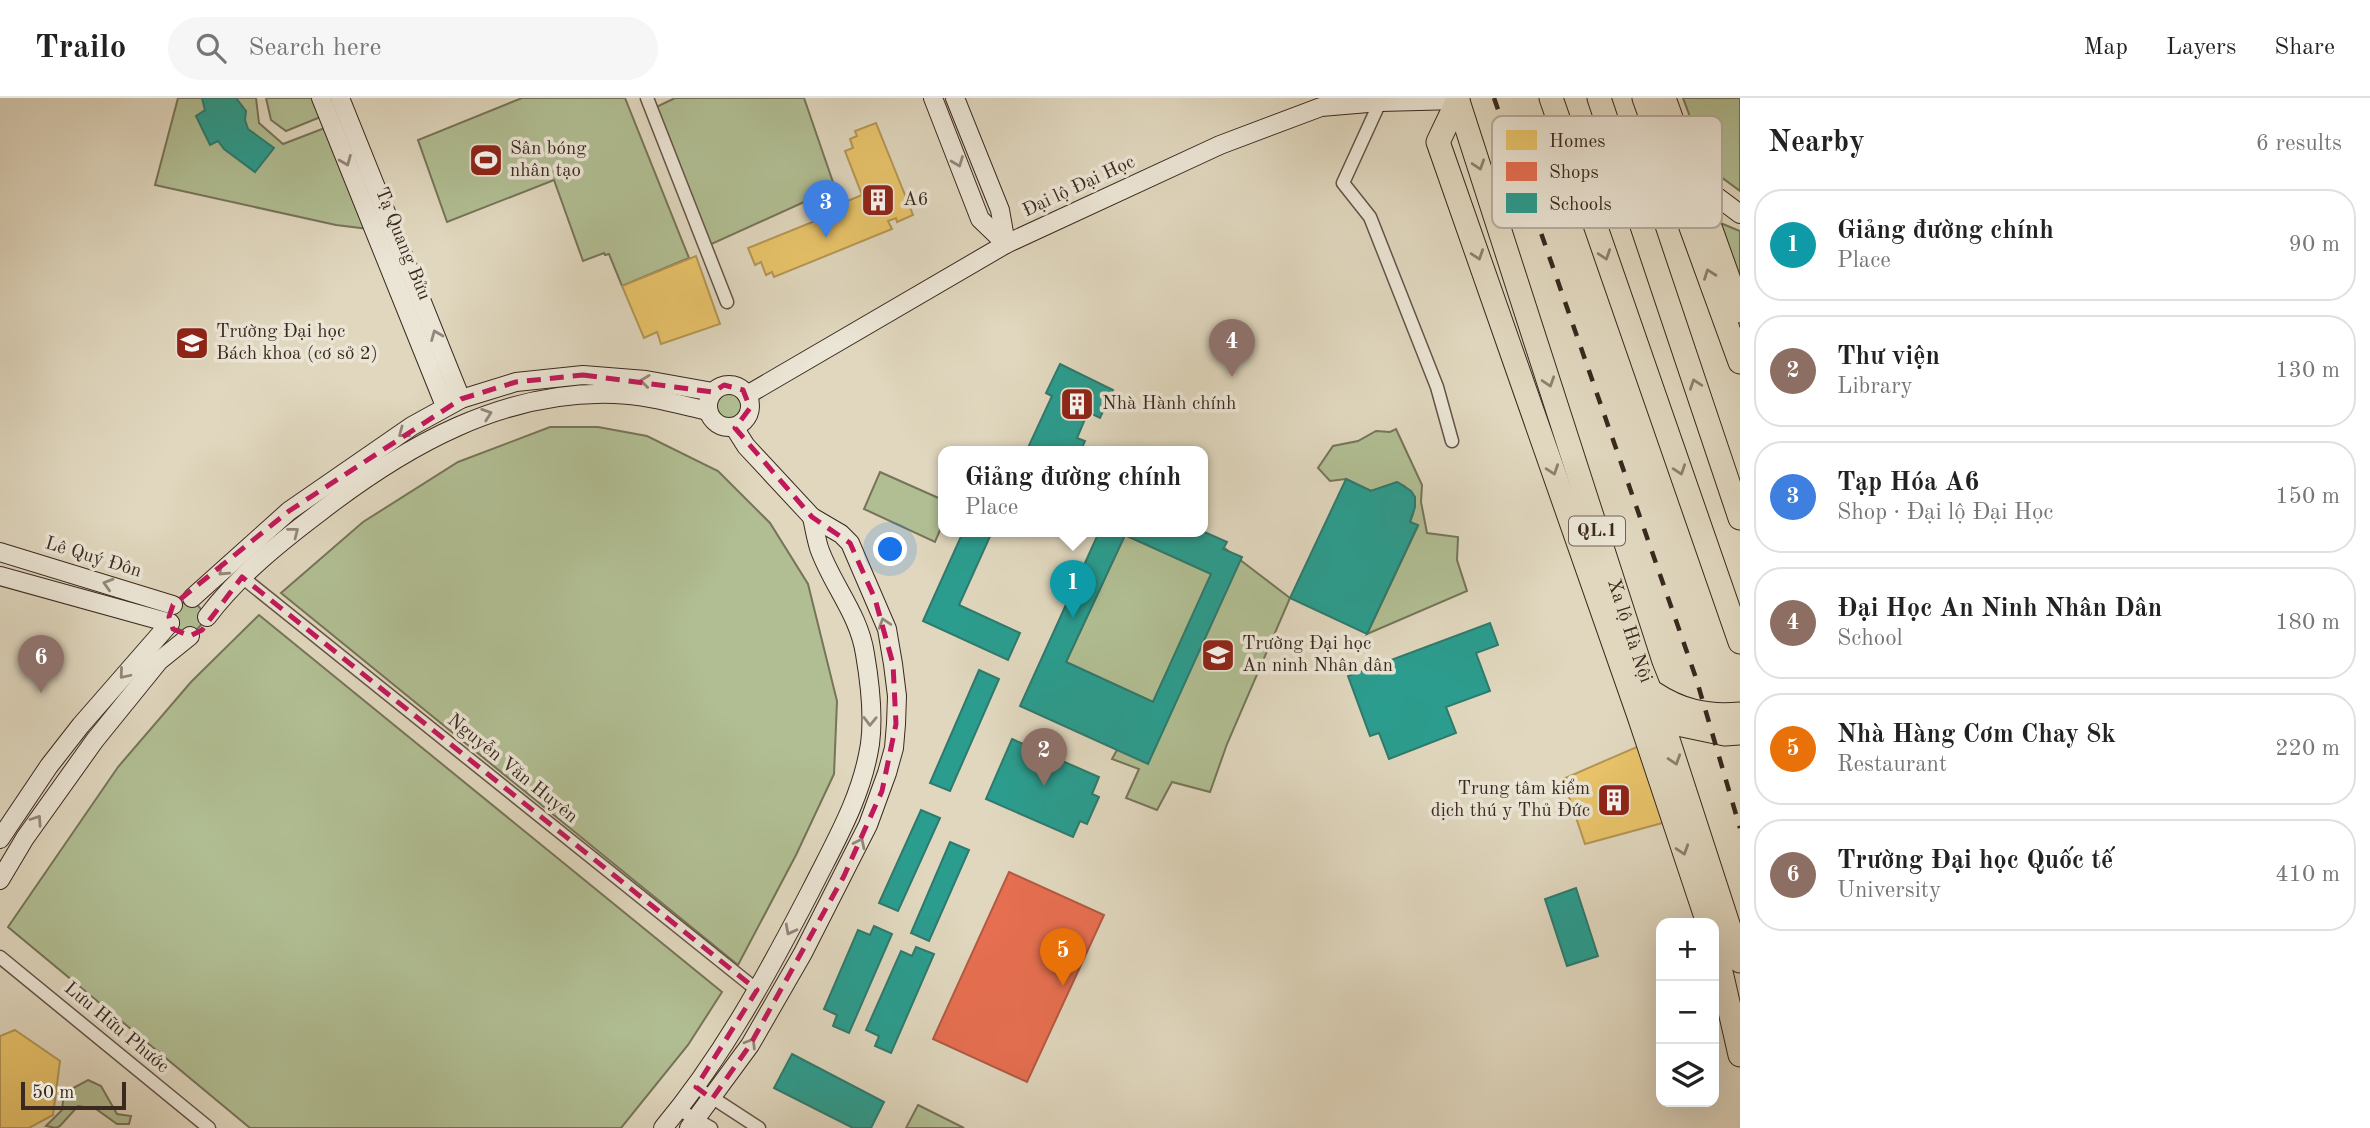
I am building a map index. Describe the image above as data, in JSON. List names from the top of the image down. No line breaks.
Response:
{"streets":{"highway":["QL.1","Xa lộ Hà Nội"],"street":["Đại lộ Đại Học","Tạ Quang Bửu","Lê Quý Đôn","Nguyễn Văn Huyên","Lưu Hữu Phước"]},"crossings":[["Đại lộ Đại Học","Xa lộ Hà Nội"]],"places":{"sports":["Sân bóng nhân tạo"],"building":["A6","Nhà Hành chính","Trung tâm kiểm dịch thú y Thủ Đức"],"school or university":["Trường Đại học Bách khoa (cơ sở 2)","Trường Đại học An ninh Nhân dân"]},"legend":["Homes","Shops","Schools"],"scale_bar":"50 m","page":{"header":"Trailo","search":"Search here","nav":["Map","Layers","Share"],"heading":["Nearby","6 results"],"pins":["3","4","1","6","2","5"],"list":[{"mark":"1","name":"Giảng đường chính","note":"Place","value":"90 m"},{"mark":"2","name":"Thư viện","note":"Library","value":"130 m"},{"mark":"3","name":"Tạp Hóa A6","note":"Shop · Đại lộ Đại Học","value":"150 m"},{"mark":"4","name":"Đại Học An Ninh Nhân Dân","note":"School","value":"180 m"},{"mark":"5","name":"Nhà Hàng Cơm Chay 8k","note":"Restaurant","value":"220 m"},{"mark":"6","name":"Trường Đại học Quốc tế","note":"University","value":"410 m"}],"popup":["Giảng đường chính","Place"],"map_buttons":["+","−"],"scale":"50 m"}}
